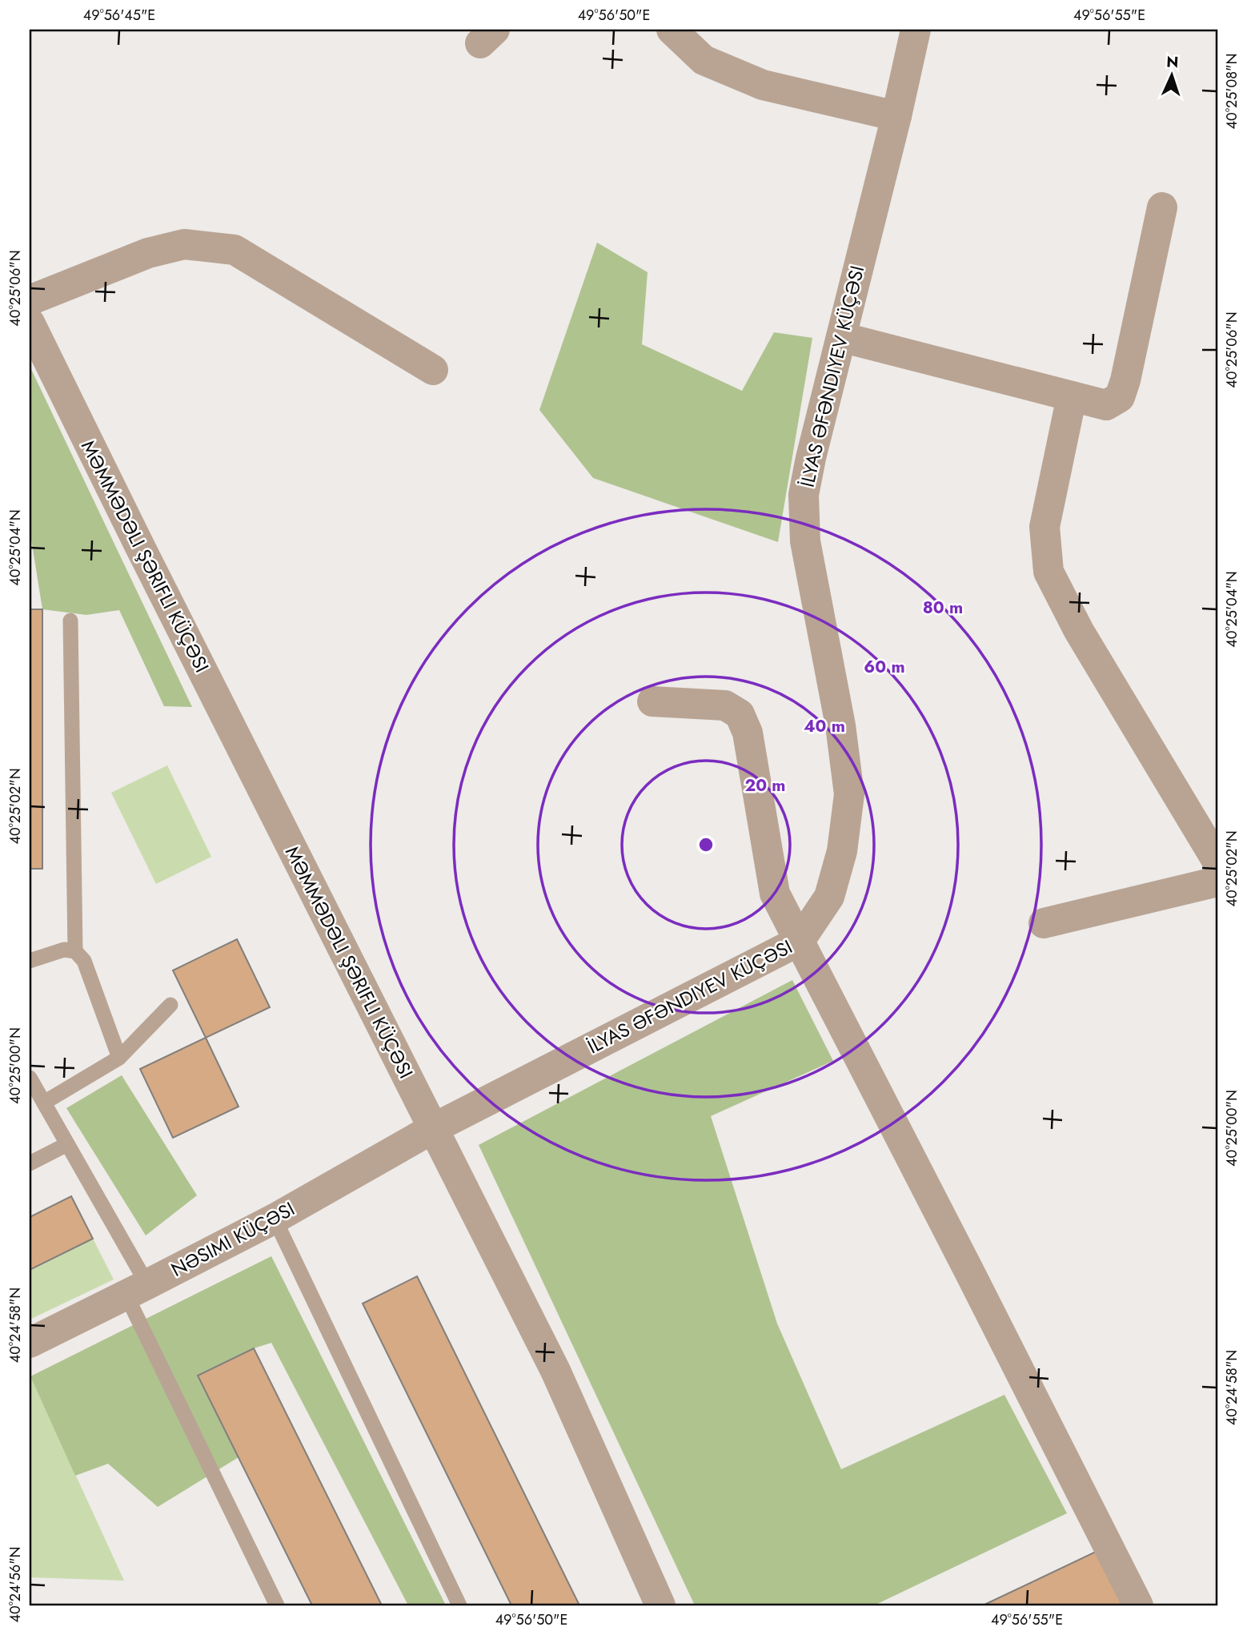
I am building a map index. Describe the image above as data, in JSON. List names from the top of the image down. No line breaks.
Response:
{"streets":{"street":["İLYAS ƏFƏNDIYEV KÜÇƏSI","MƏMMƏDƏLI ŞƏRIFLI KÜÇƏSI","NƏSIMI KÜÇƏSI"]},"crossings":[["İLYAS ƏFƏNDIYEV KÜÇƏSI","MƏMMƏDƏLI ŞƏRIFLI KÜÇƏSI"],["İLYAS ƏFƏNDIYEV KÜÇƏSI","NƏSIMI KÜÇƏSI"],["MƏMMƏDƏLI ŞƏRIFLI KÜÇƏSI","NƏSIMI KÜÇƏSI"]],"north":"top","coordinates":["49°56'45\"E","49°56'50\"E","49°56'55\"E","40°25'08\"N","40°25'06\"N","40°25'04\"N","40°25'02\"N","40°25'00\"N","40°24'58\"N","40°24'56\"N"],"rings":["80 m","60 m","40 m","20 m"]}
